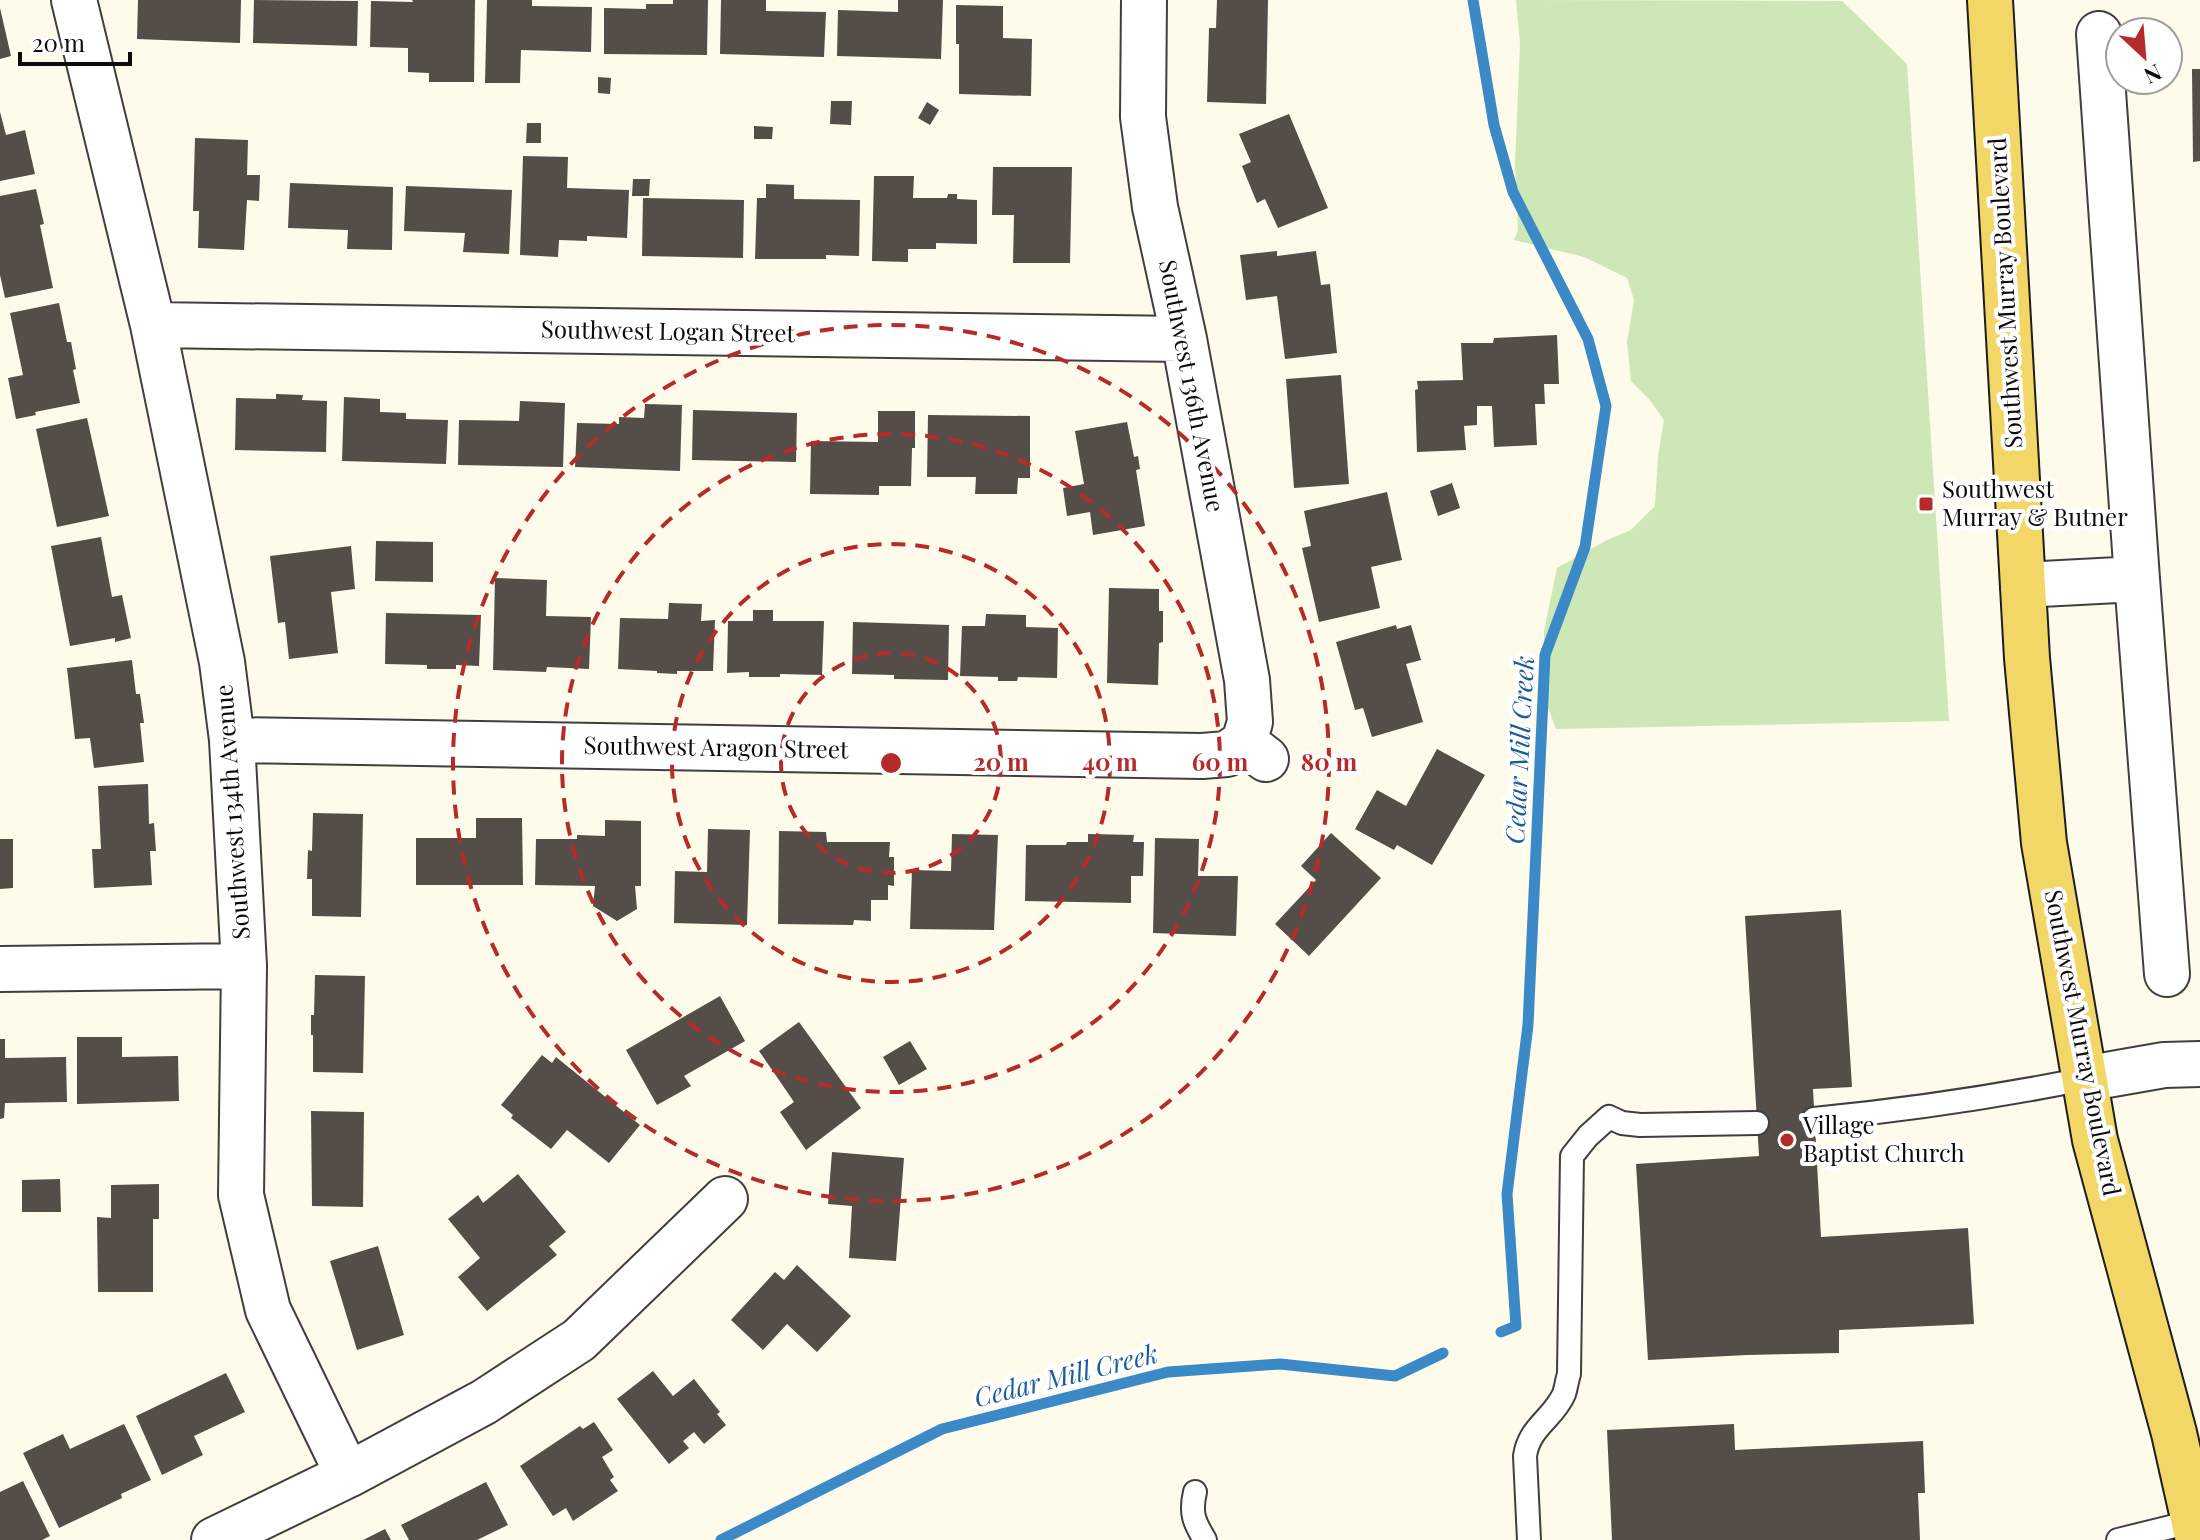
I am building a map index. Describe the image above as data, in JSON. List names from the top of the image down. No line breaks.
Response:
{"streets":{"main road":["Southwest Murray Boulevard"],"street":["Southwest Logan Street","Southwest 136th Avenue","Southwest Aragon Street","Southwest 134th Avenue"]},"crossings":[["Southwest Logan Street","Southwest 136th Avenue"],["Southwest Logan Street","Southwest 134th Avenue"],["Southwest 136th Avenue","Southwest Aragon Street"],["Southwest Aragon Street","Southwest 134th Avenue"]],"water":["Cedar Mill Creek"],"places":{"transit":["Southwest Murray & Butner"],"other":["Village Baptist Church"]},"scale_bar":"20 m","north":"bottom right","rings":["20 m","40 m","60 m","80 m"]}
